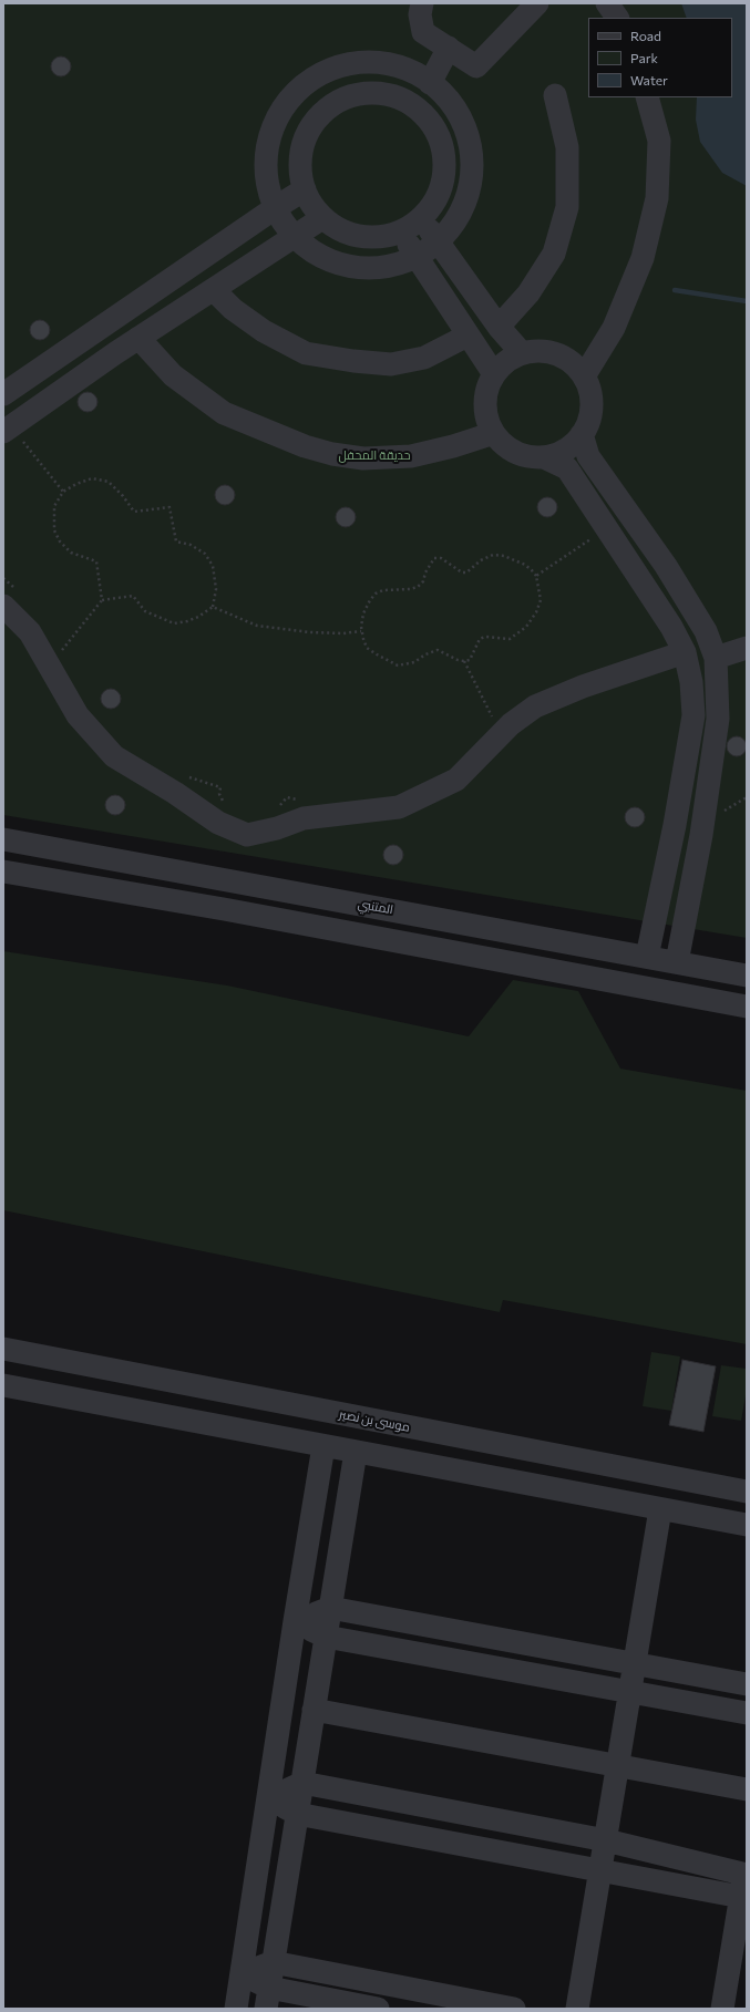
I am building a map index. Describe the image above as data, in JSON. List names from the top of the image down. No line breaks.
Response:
{"streets":{"street":["المتنبي","موسى بن نصير"]},"parks":["حديقة المحفل"],"legend":["Road","Park","Water"]}
